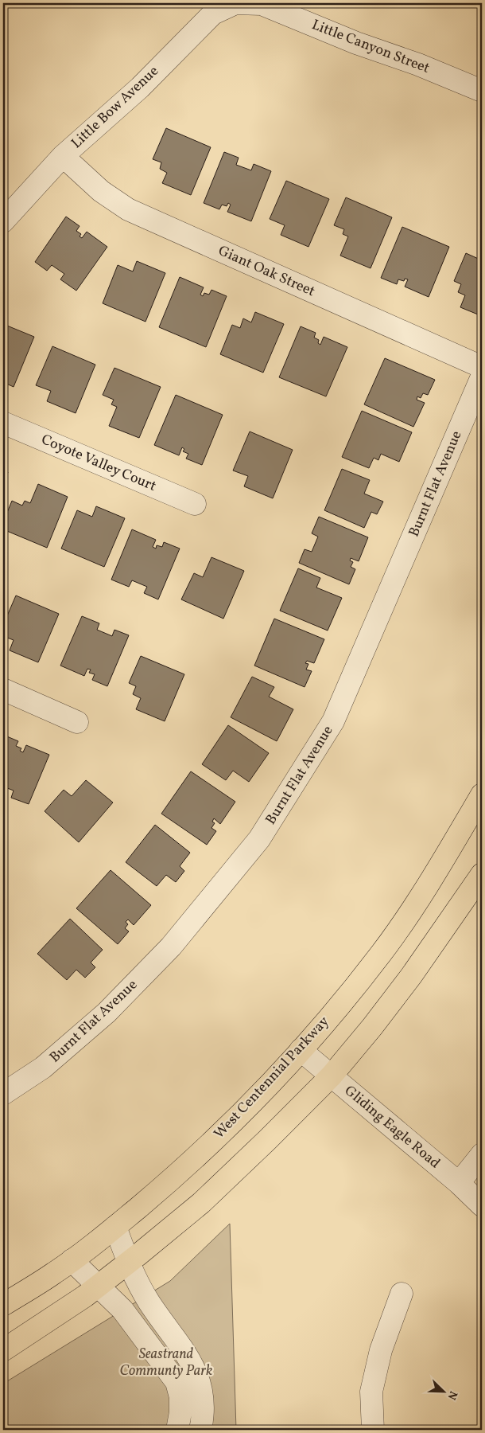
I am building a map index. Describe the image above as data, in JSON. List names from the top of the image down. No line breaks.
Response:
{"streets":{"main road":["West Centennial Parkway"],"street":["Little Canyon Street","Little Bow Avenue","Giant Oak Street","Coyote Valley Court","Burnt Flat Avenue","Gliding Eagle Road"]},"crossings":[["Little Canyon Street","Little Bow Avenue"],["Little Bow Avenue","Giant Oak Street"],["West Centennial Parkway","Gliding Eagle Road"]],"parks":["Seastrand Communty Park"],"north":"bottom right"}
